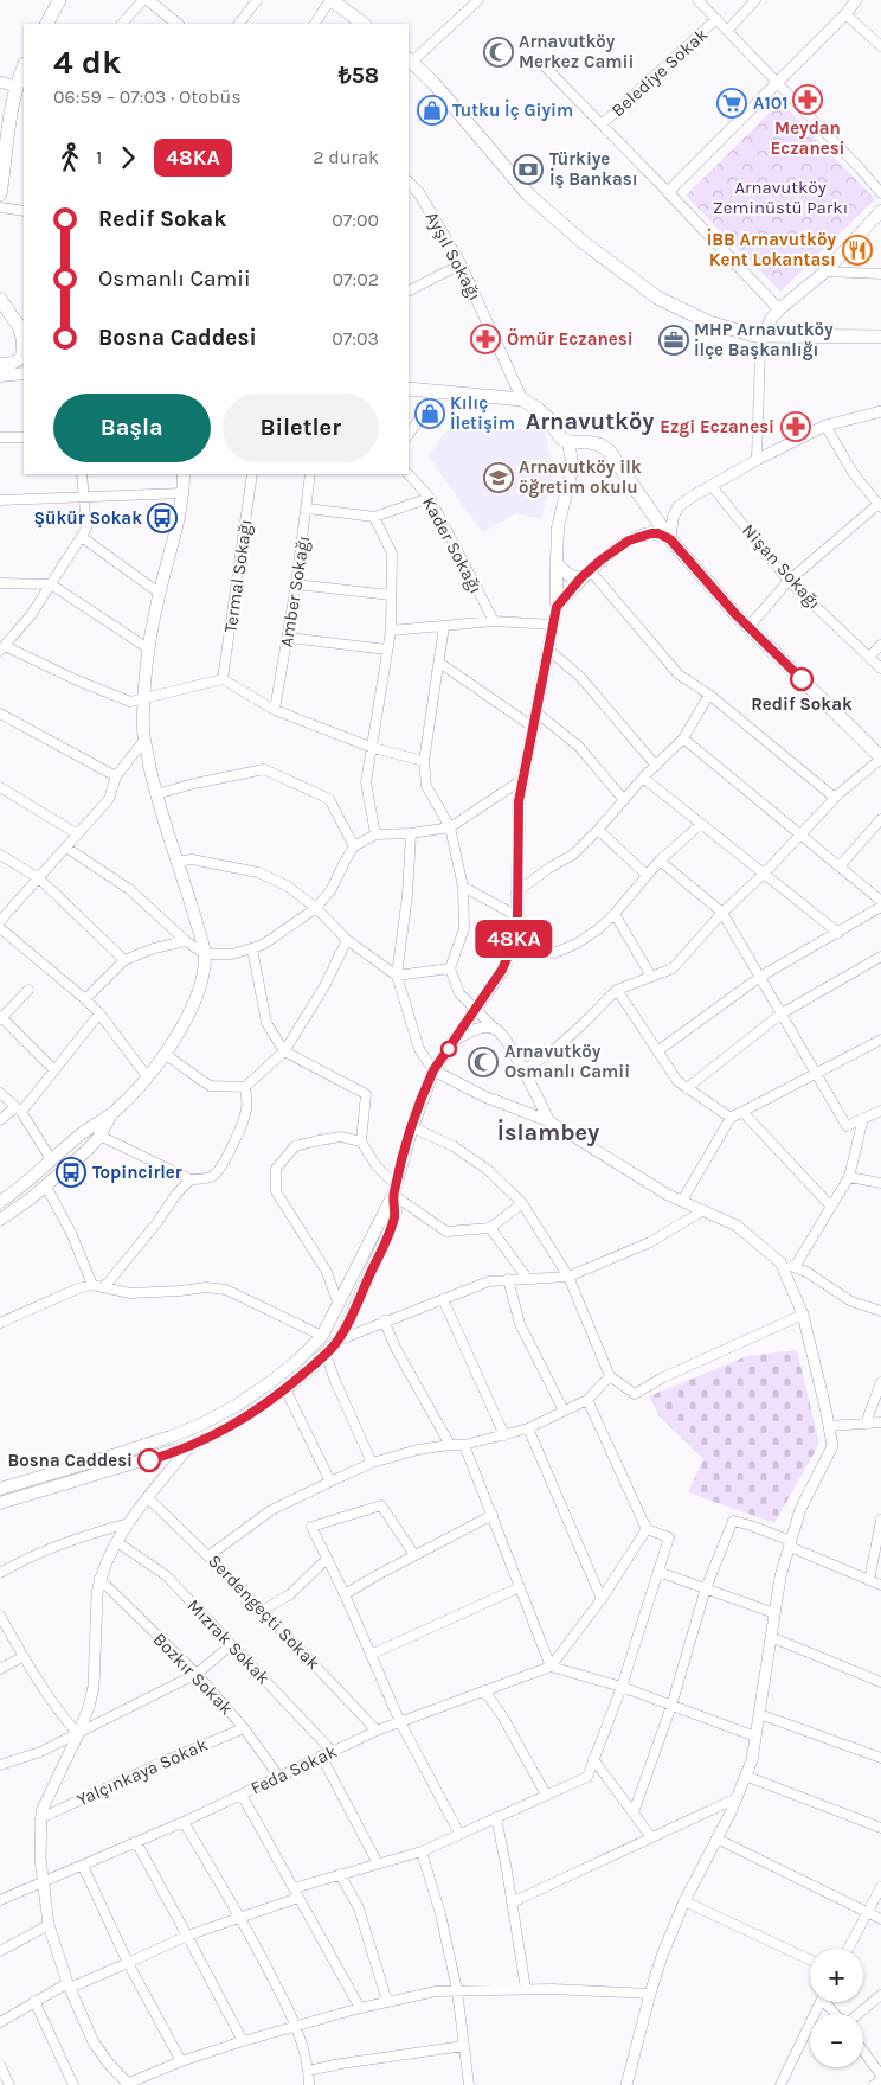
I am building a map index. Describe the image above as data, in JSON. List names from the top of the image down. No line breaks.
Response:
{"streets":{"street":["Belediye Sokak","Ayşıl Sokağı","Kader Sokağı","Nişan Sokağı","Termal Sokağı","Amber Sokağı","Serdengeçti Sokak","Mızrak Sokak","Bozkır Sokak","Feda Sokak","Yalçınkaya Sokak"]},"crossings":[["Serdengeçti Sokak","Feda Sokak"],["Mızrak Sokak","Feda Sokak"],["Bozkır Sokak","Feda Sokak"],["Bozkır Sokak","Yalçınkaya Sokak"]],"districts":["Arnavutköy","İslambey"],"parks":["Arnavutköy Zeminüstü Parkı"],"places":{"mosque":["Arnavutköy Merkez Camii","Arnavutköy Osmanlı Camii"],"pharmacy":["Meydan Eczanesi","Ömür Eczanesi","Ezgi Eczanesi"],"supermarket":["A101"],"shop":["Tutku İç Giyim","Kılıç İletişim"],"bank":["Türkiye İş Bankası"],"restaurant":["İBB Arnavutköy Kent Lokantası"],"office":["MHP Arnavutköy İlçe Başkanlığı"],"school or university":["Arnavutköy ilk öğretim okulu"],"bus stop":["Şükür Sokak","Topincirler"],"other":["Redif Sokak","Bosna Caddesi"]},"lines":["bus line 48KA"],"page":{"on_map":"48KA","heading":["4 dk","06:59 – 07:03 · Otobüs","₺58"],"legs":["1","48KA","2 durak"],"list":[{"name":"Redif Sokak","value":"07:00"},{"name":"Osmanlı Camii","value":"07:02"},{"name":"Bosna Caddesi","value":"07:03"}],"buttons":["Başla","Biletler"],"map_buttons":["+","−"]}}
